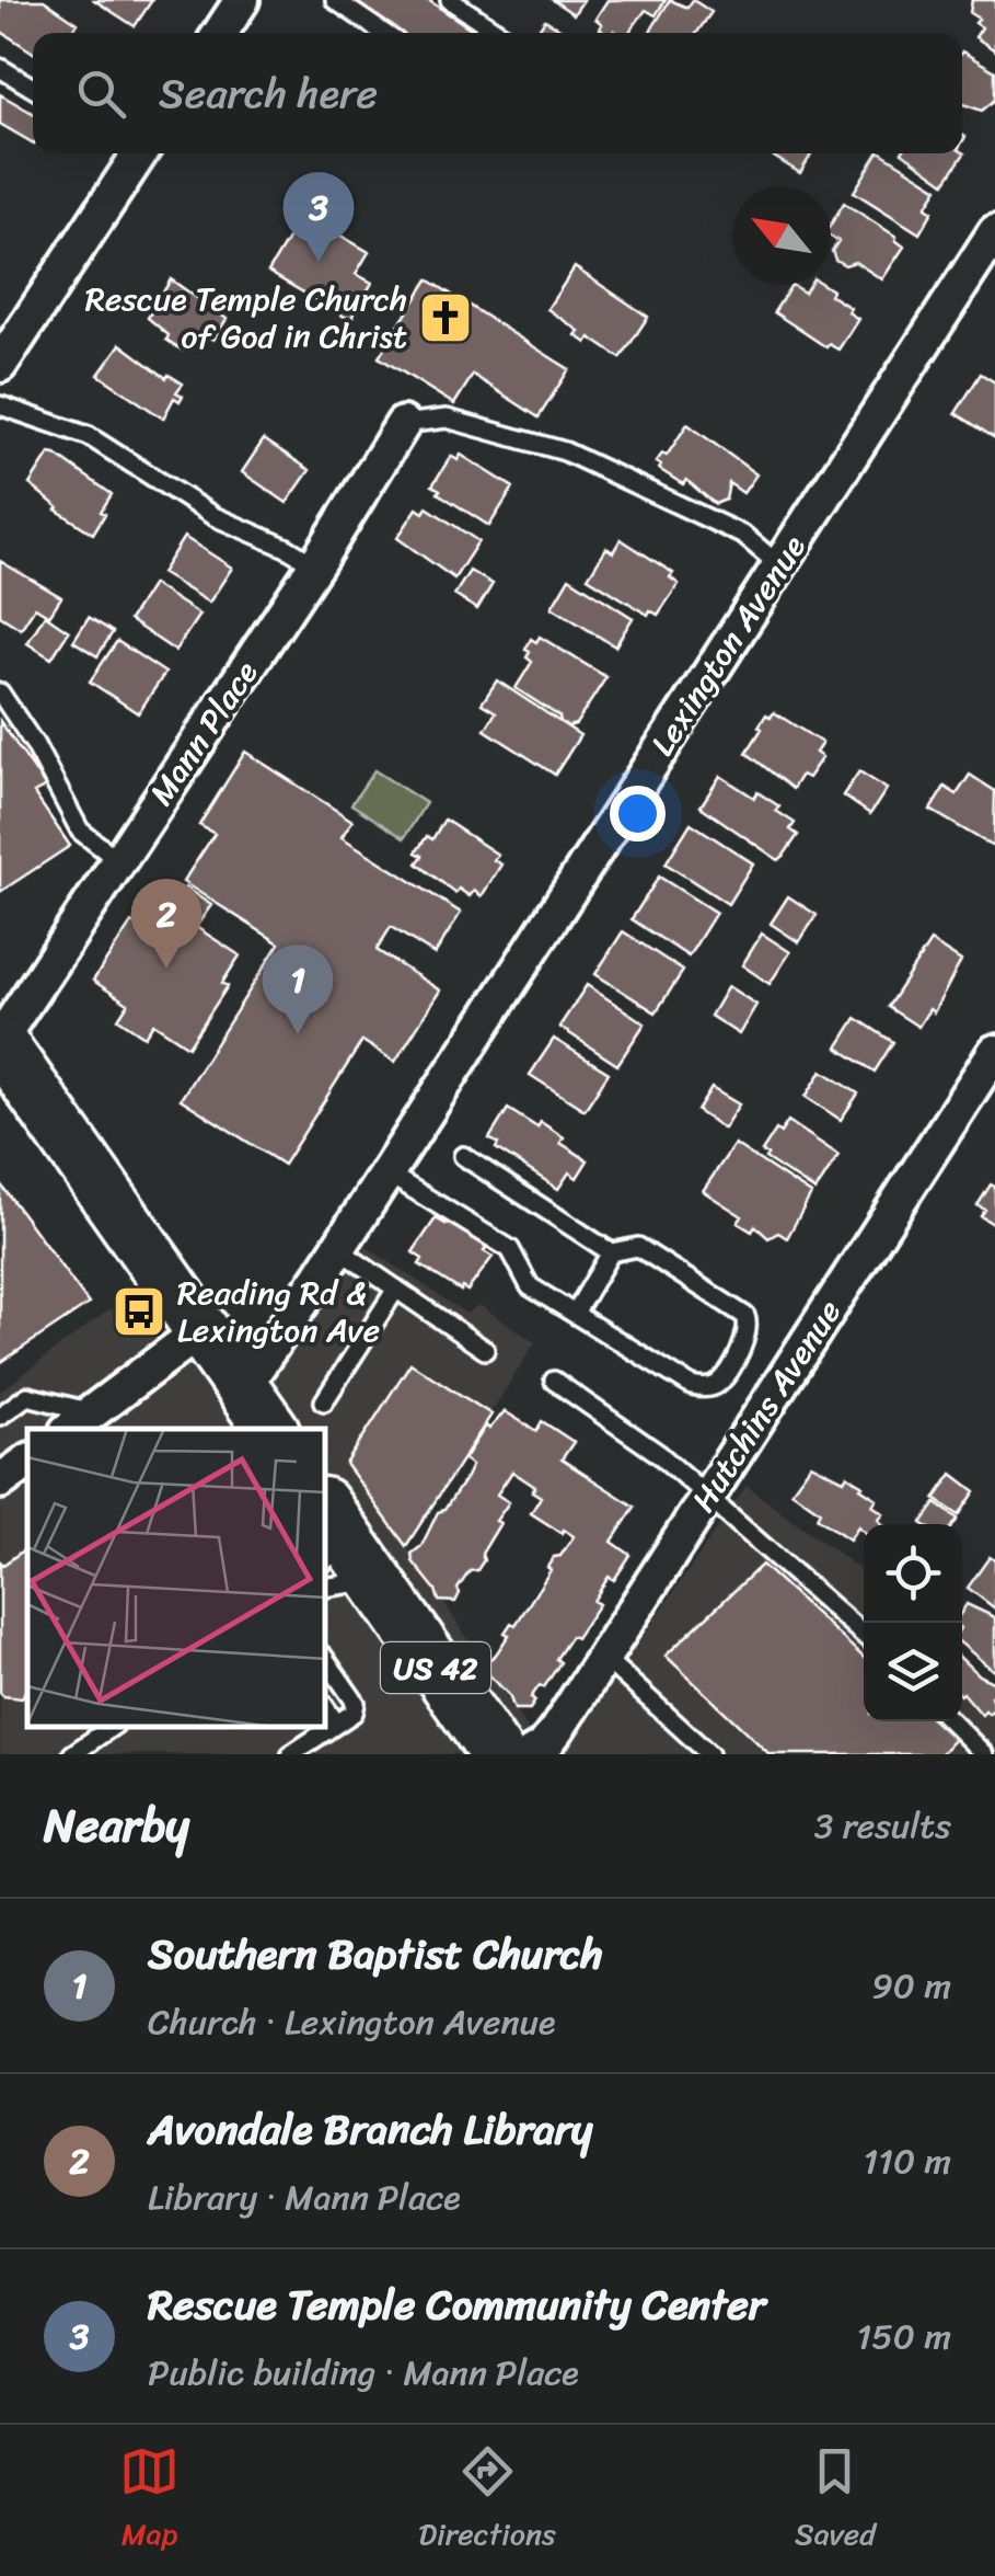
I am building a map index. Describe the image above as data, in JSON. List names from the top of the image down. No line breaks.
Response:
{"streets":{"main road":["US 42"],"street":["Lexington Avenue","Mann Place","Hutchins Avenue"]},"places":{"church":["Rescue Temple Church of God in Christ"],"bus stop":["Reading Rd & Lexington Ave"]},"north":"top left","page":{"search":"Search here","pins":["3","2","1"],"heading":["Nearby","3 results"],"list":[{"mark":"1","name":"Southern Baptist Church","note":"Church · Lexington Avenue","value":"90 m"},{"mark":"2","name":"Avondale Branch Library","note":"Library · Mann Place","value":"110 m"},{"mark":"3","name":"Rescue Temple Community Center","note":"Public building · Mann Place","value":"150 m"}],"nav":["Map","Directions","Saved"]}}
